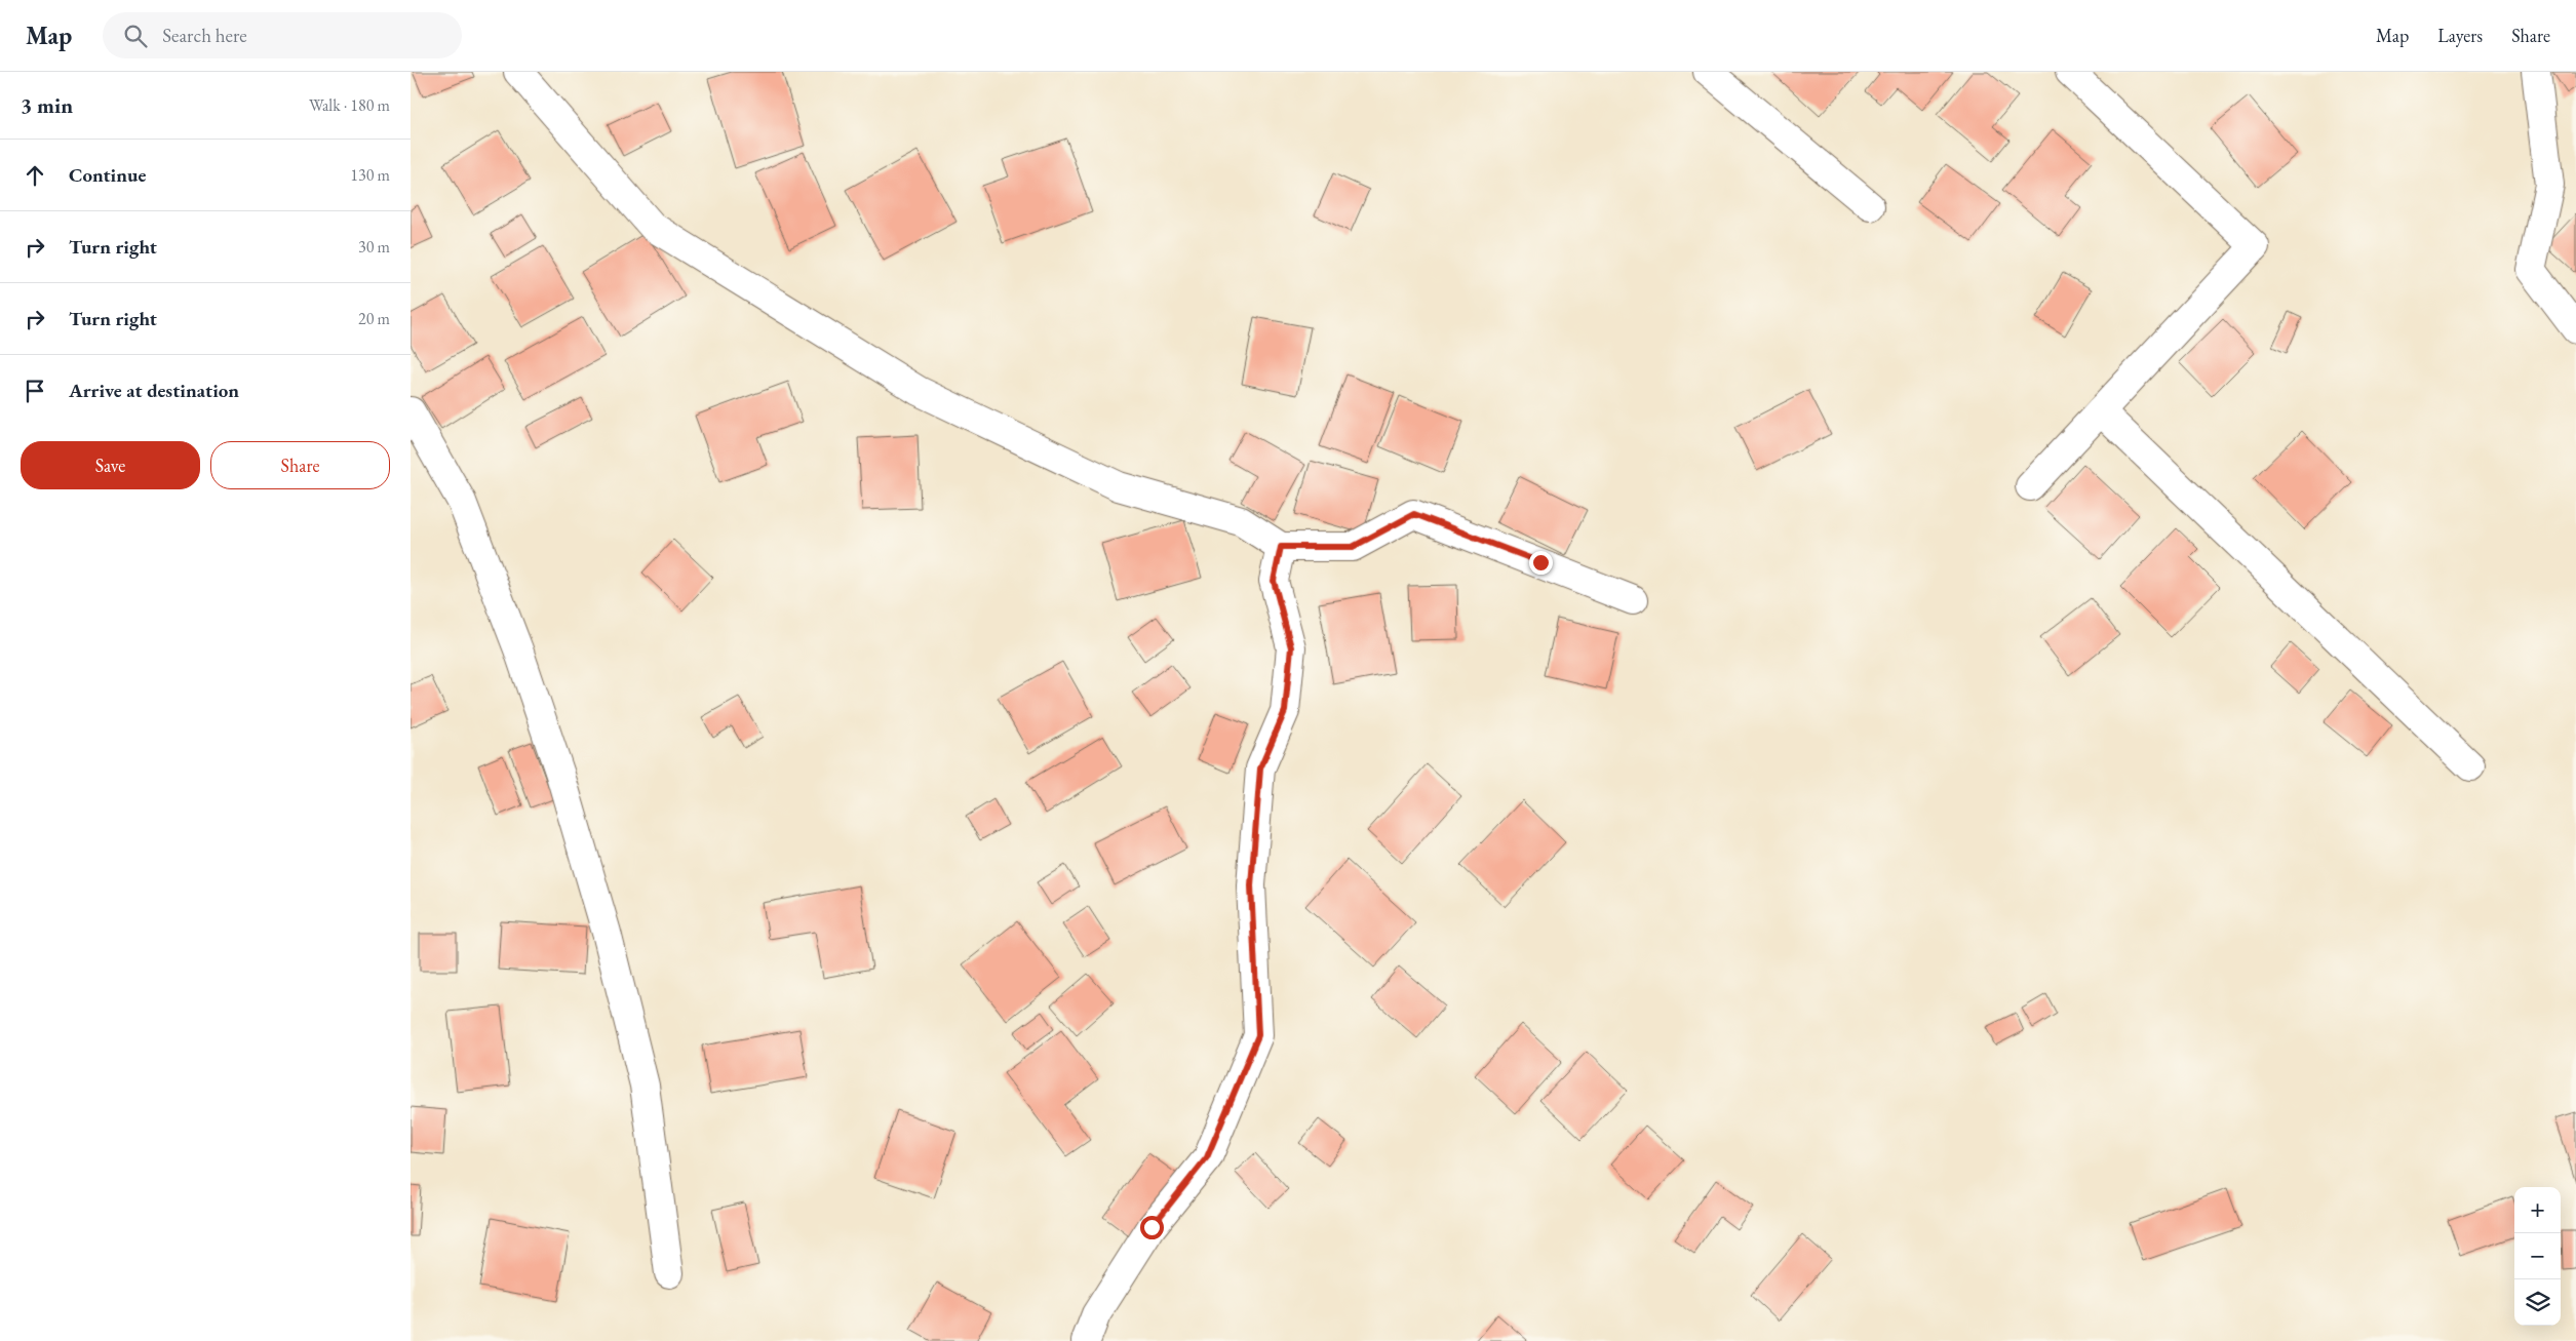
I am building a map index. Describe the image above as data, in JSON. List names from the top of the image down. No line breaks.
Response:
{"page":{"header":"Map","search":"Search here","nav":["Map","Layers","Share"],"heading":["3 min","Walk · 180 m"],"list":[["Continue","130 m"],["Turn right","30 m"],["Turn right","20 m"],"Arrive at destination"],"buttons":["Save","Share"],"map_buttons":["+","−"]}}
